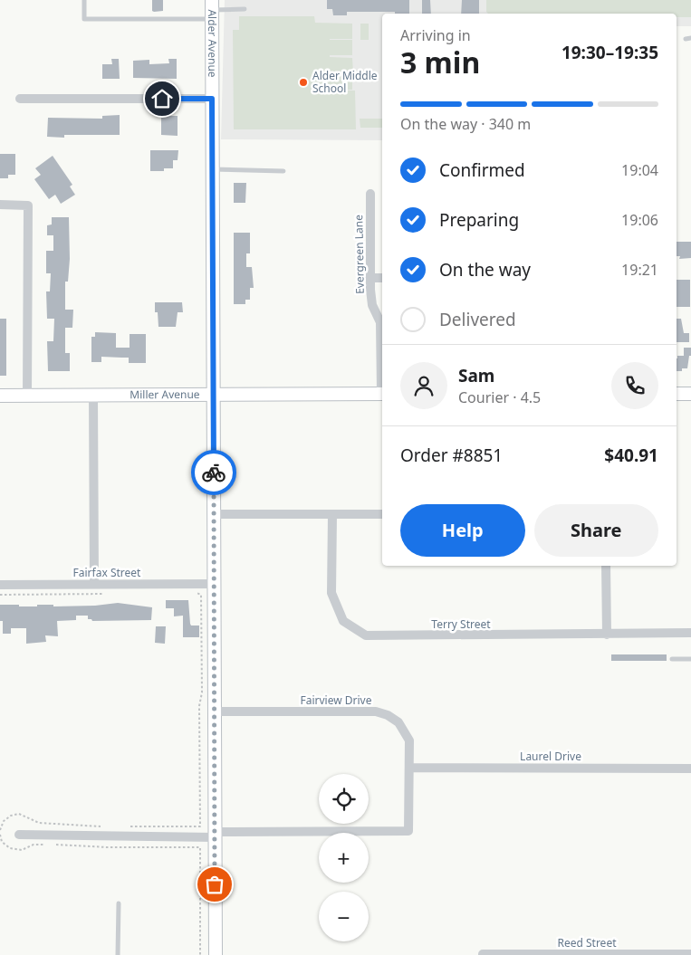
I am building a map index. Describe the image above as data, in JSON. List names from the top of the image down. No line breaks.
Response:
{"streets":{"main road":["Alder Avenue","Miller Avenue"],"street":["Evergreen Lane","Fairfax Street","Terry Street","Fairview Drive","Laurel Drive","Reed Street"]},"crossings":[["Alder Avenue","Miller Avenue"],["Alder Avenue","Fairfax Street"],["Alder Avenue","Fairview Drive"],["Fairview Drive","Laurel Drive"]],"places":["Alder Middle School"],"page":{"heading":["3 min","Arriving in","19:30–19:35"],"panel":["Sam","Courier · 4.5","Order #8851","$40.91"],"bar":"On the way · 340 m","list":[["Confirmed","19:04"],["Preparing","19:06"],["On the way","19:21"],"Delivered"],"buttons":["Help","Share"],"map_buttons":["+","−"]}}
